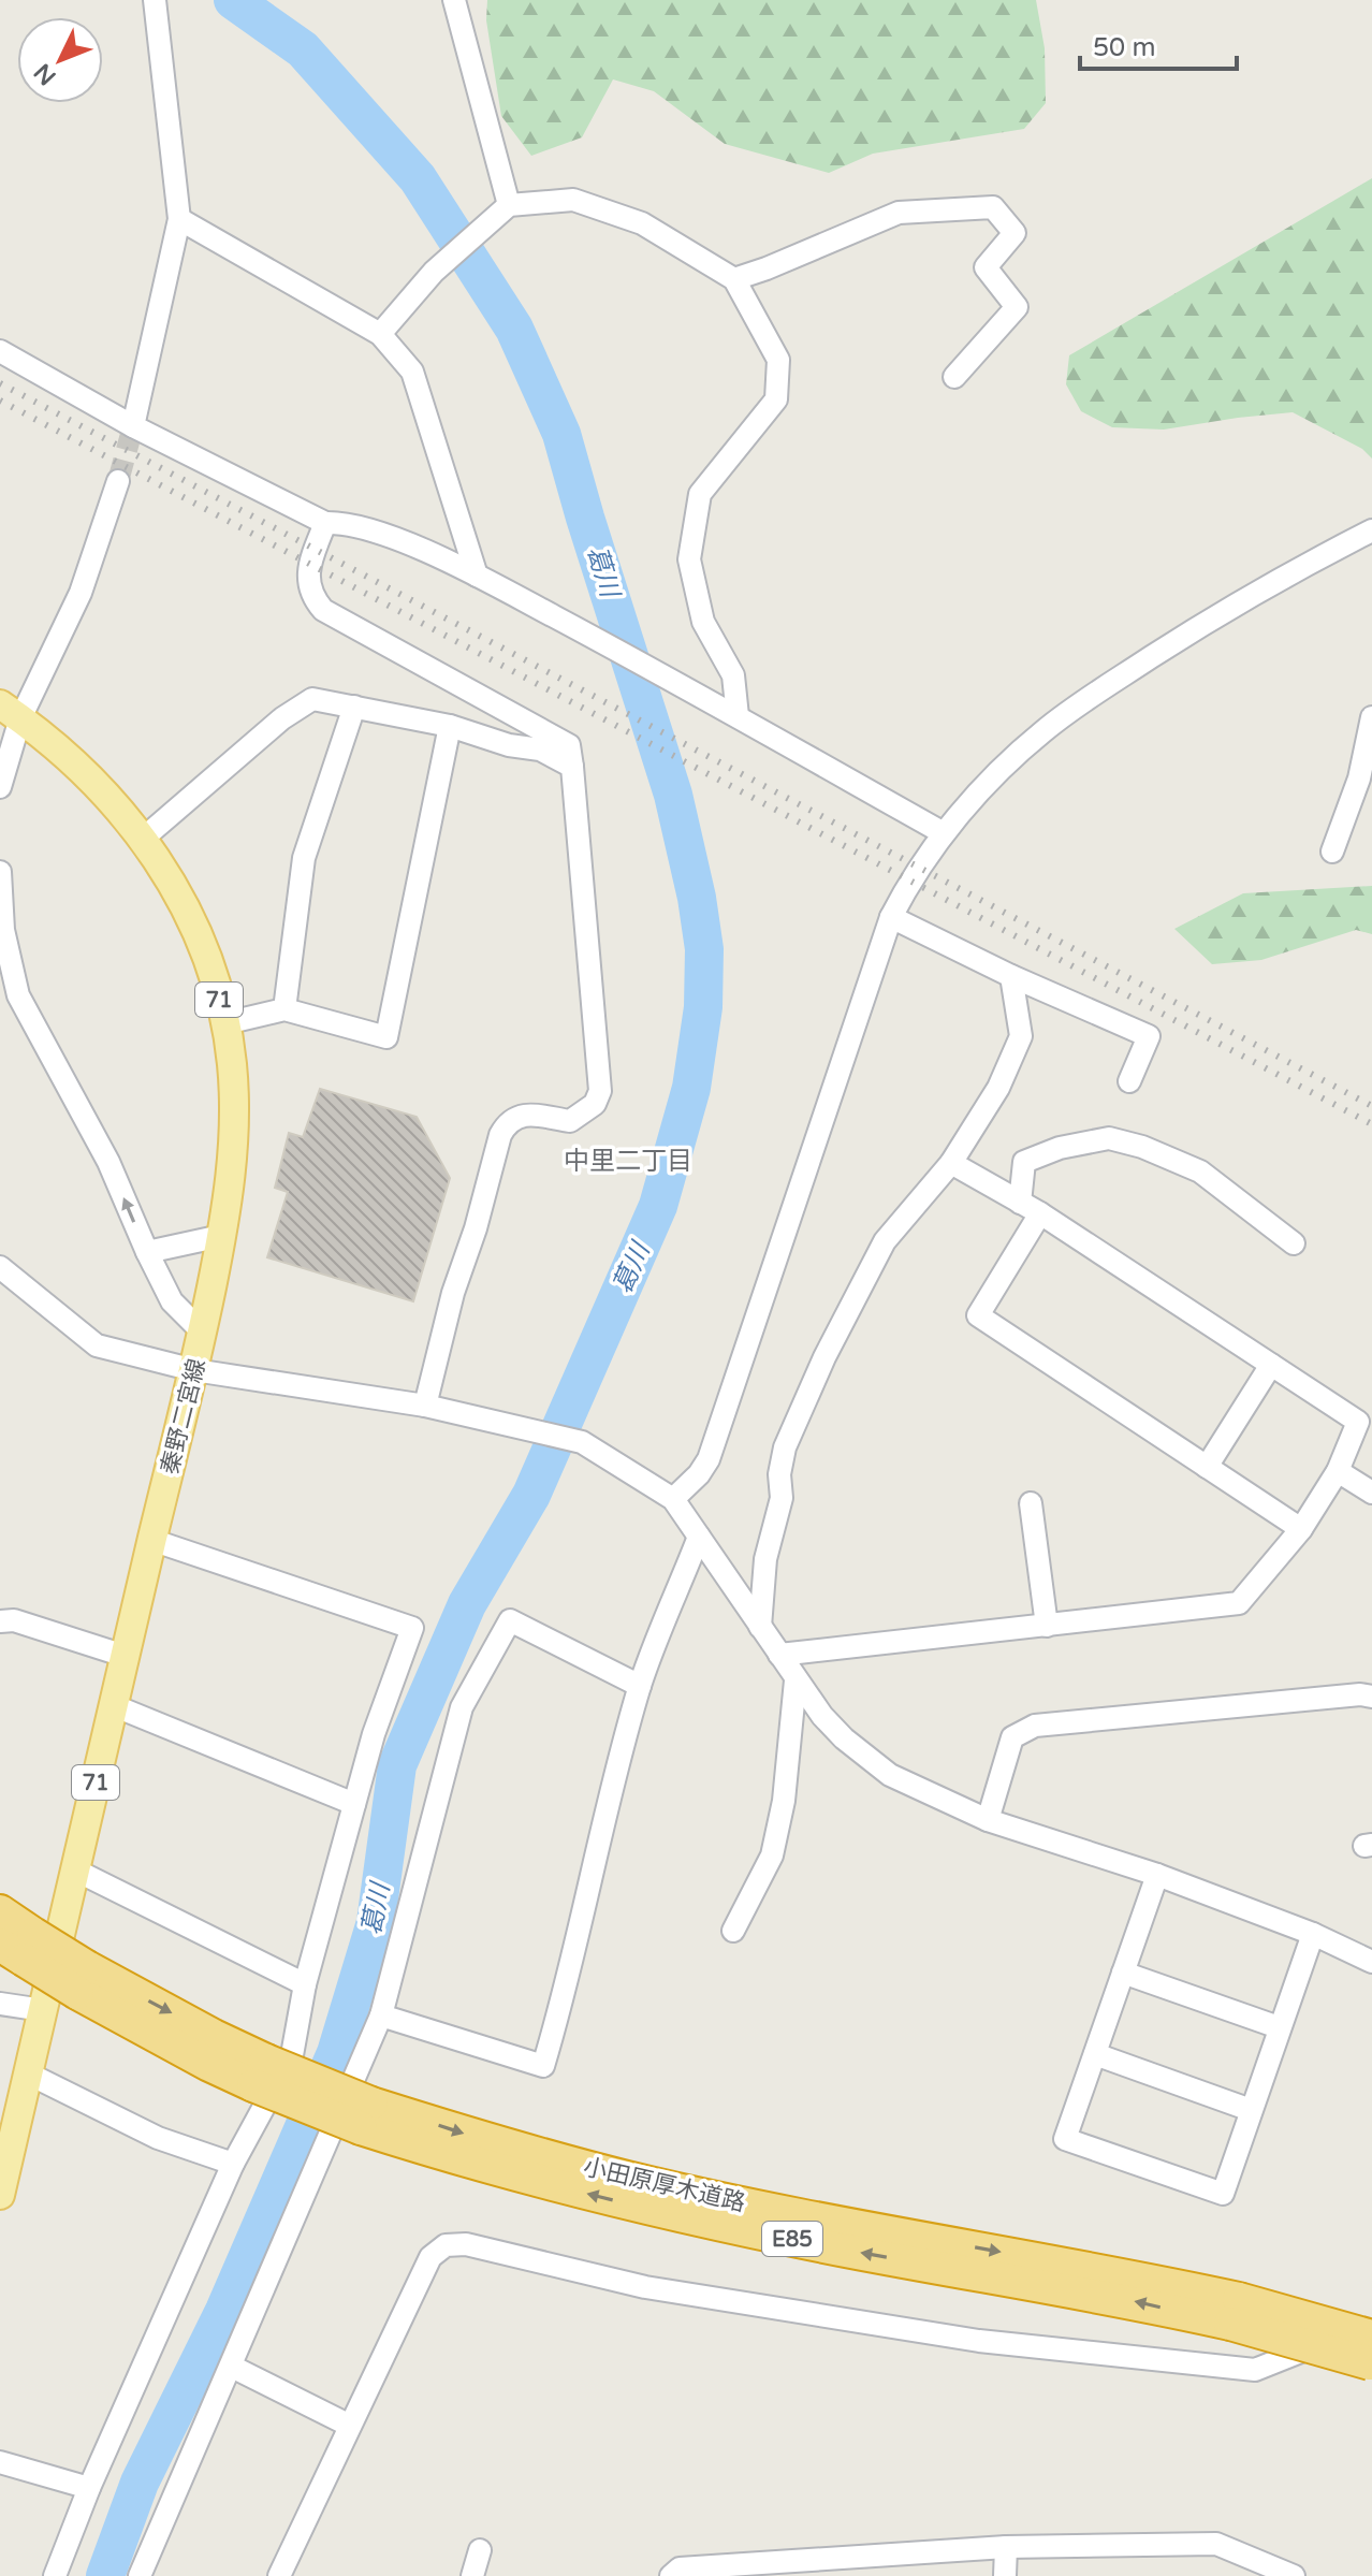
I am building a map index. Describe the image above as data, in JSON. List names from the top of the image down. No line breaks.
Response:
{"streets":{"highway":["小田原厚木道路","E85"],"main road":["71","秦野二宮線"]},"districts":["中里二丁目"],"water":["葛川"],"scale_bar":"50 m","north":"bottom left"}
